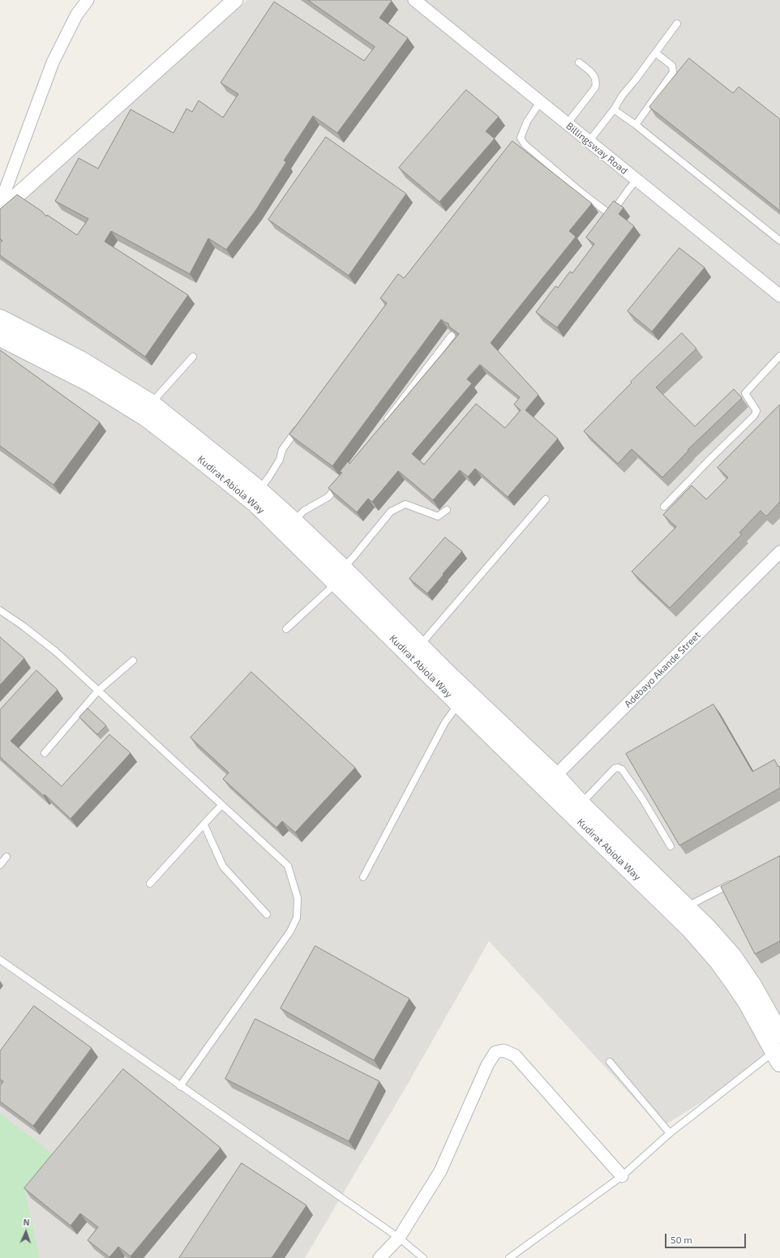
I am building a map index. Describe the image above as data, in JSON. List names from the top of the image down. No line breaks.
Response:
{"streets":{"main road":["Kudirat Abiola Way"],"street":["Billingsway Road","Adebayo Akande Street"]},"crossings":[["Kudirat Abiola Way","Adebayo Akande Street"]],"scale_bar":"50 m","north":"top"}
